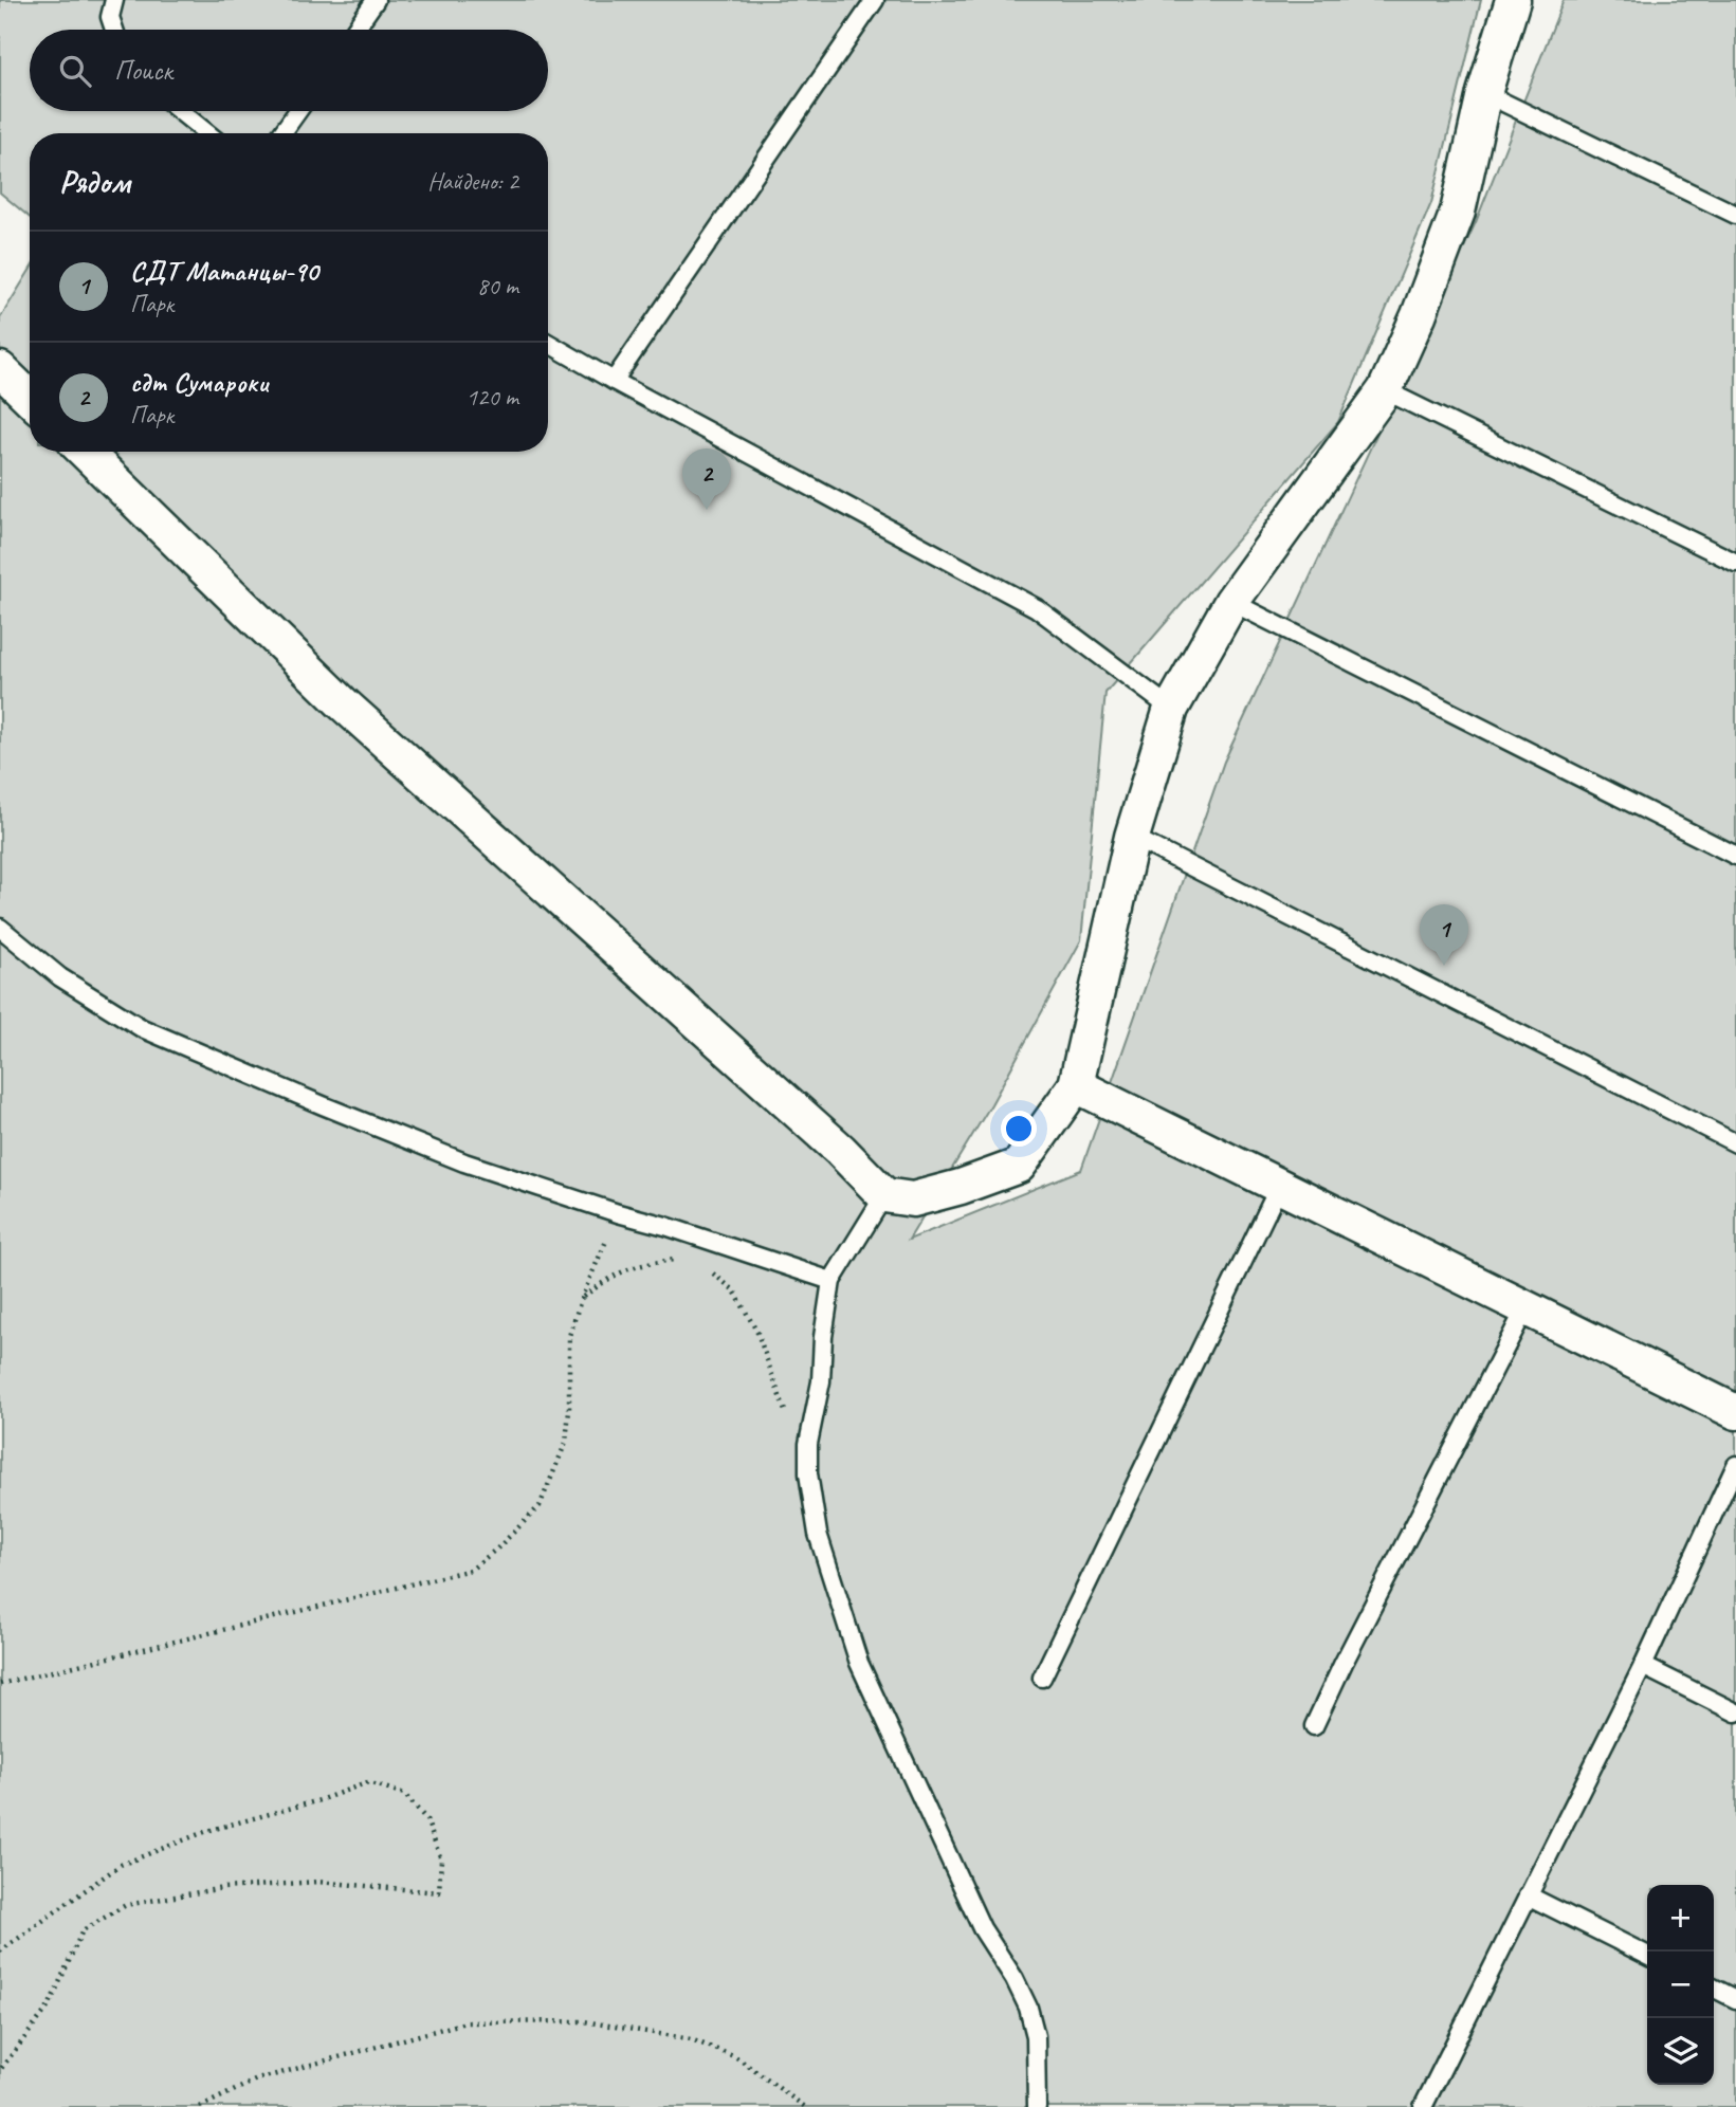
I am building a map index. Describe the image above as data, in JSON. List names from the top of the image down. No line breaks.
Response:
{"page":{"search":"Поиск","heading":["Рядом","Найдено: 2"],"list":[{"mark":"1","name":"СДТ Матанцы-90","note":"Парк","value":"80 m"},{"mark":"2","name":"сдт Сумароки","note":"Парк","value":"120 m"}],"pins":["2","1"],"map_buttons":["+","−"]}}
